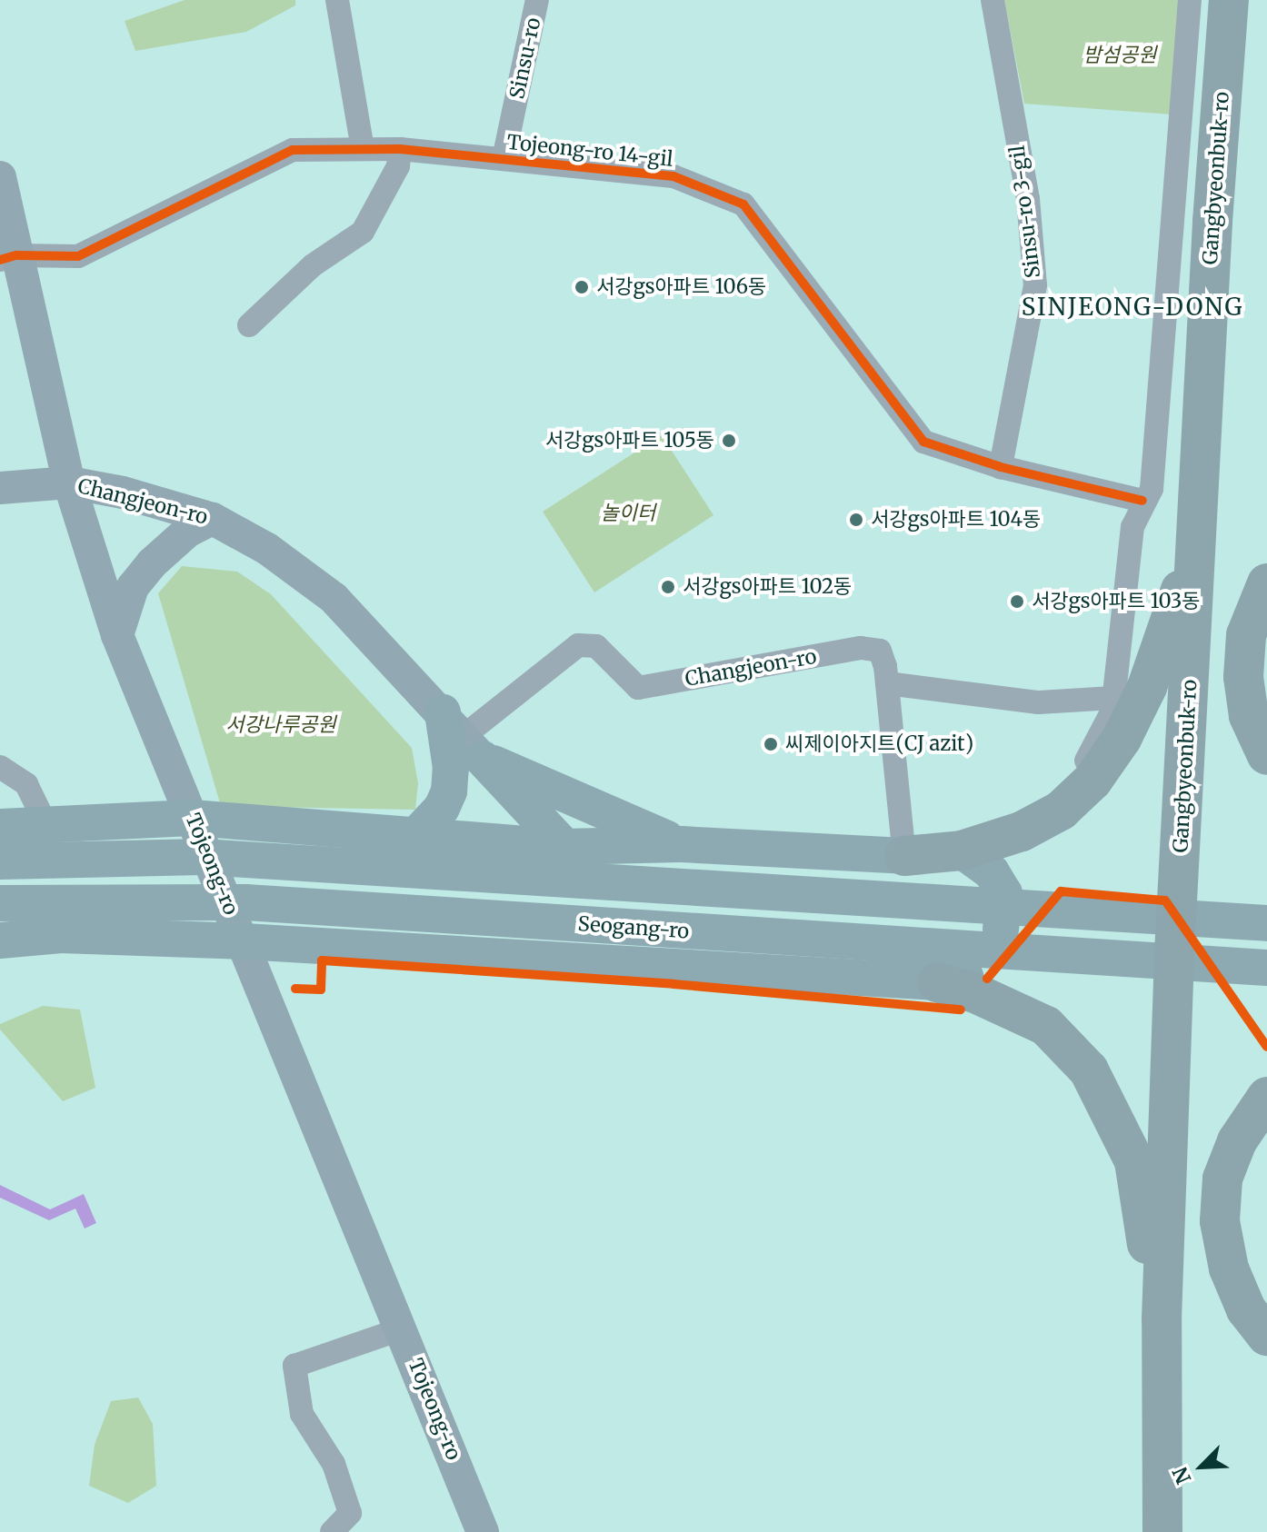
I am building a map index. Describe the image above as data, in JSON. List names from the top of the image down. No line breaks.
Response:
{"streets":{"highway":["Gangbyeonbuk-ro"],"main road":["Changjeon-ro","Tojeong-ro","Seogang-ro"],"street":["Sinsu-ro","Tojeong-ro 14-gil","Sinsu-ro 3-gil"]},"crossings":[["Sinsu-ro","Tojeong-ro 14-gil"],["Tojeong-ro 14-gil","Sinsu-ro 3-gil"],["Tojeong-ro 14-gil","Tojeong-ro"],["Changjeon-ro","Tojeong-ro"]],"districts":["SINJEONG-DONG"],"parks":["밤섬공원","놀이터","서강나루공원"],"places":["서강gs아파트 106동","서강gs아파트 105동","서강gs아파트 104동","서강gs아파트 102동","서강gs아파트 103동","씨제이아지트(CJ azit)"],"north":"bottom left"}
